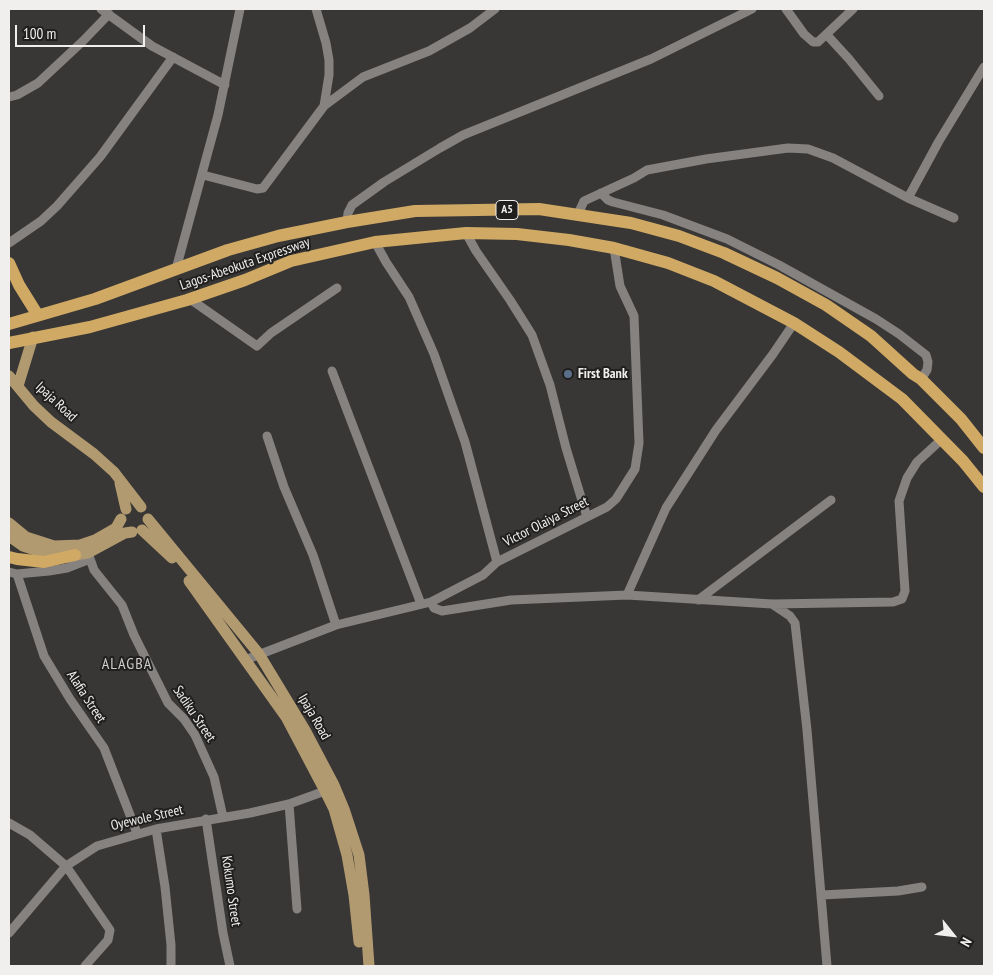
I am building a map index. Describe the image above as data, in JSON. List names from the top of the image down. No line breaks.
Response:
{"streets":{"highway":["A5","Lagos-Abeokuta Expressway"],"main road":["Ipaja Road"],"street":["Victor Olaiya Street","Alafia Street","Sadiku Street","Oyewole Street","Kokumo Street"]},"crossings":[["Lagos-Abeokuta Expressway","Victor Olaiya Street"],["Ipaja Road","Victor Olaiya Street"],["Ipaja Road","Oyewole Street"],["Alafia Street","Oyewole Street"],["Sadiku Street","Oyewole Street"],["Oyewole Street","Kokumo Street"]],"districts":["ALAGBA"],"places":["First Bank"],"scale_bar":"100 m","north":"bottom right"}
